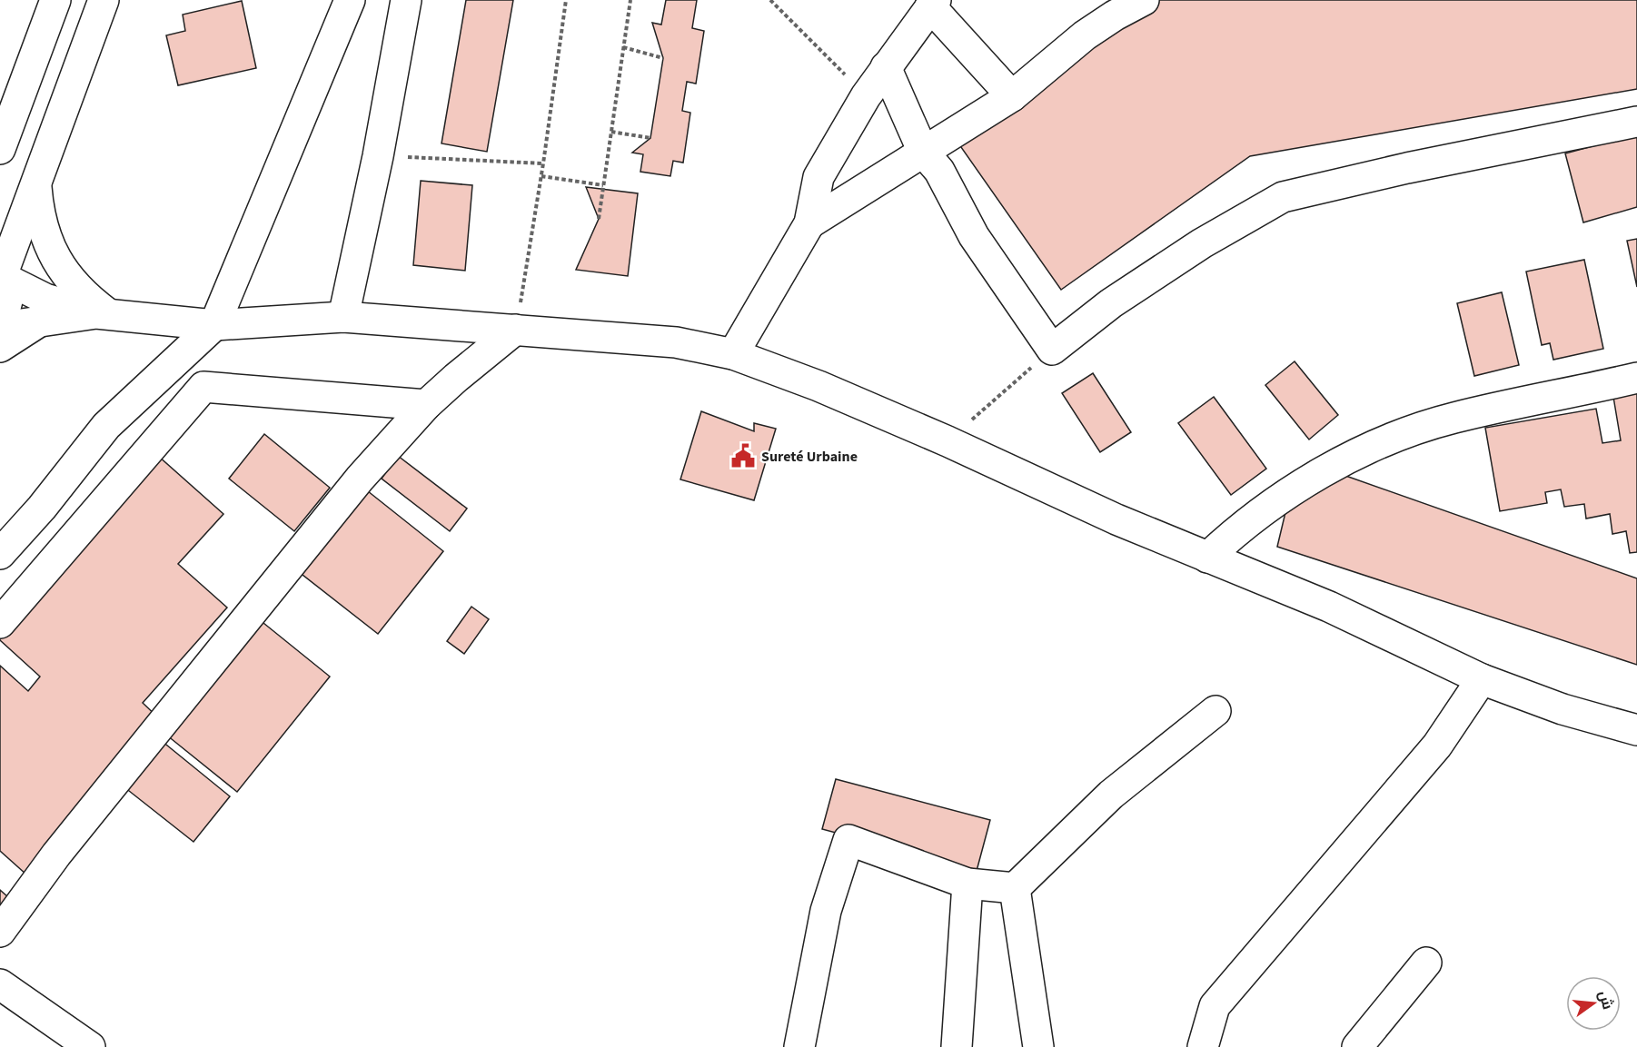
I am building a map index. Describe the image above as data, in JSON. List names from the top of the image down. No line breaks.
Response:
{"places":{"public building":["Sureté Urbaine"]},"north":"right"}
